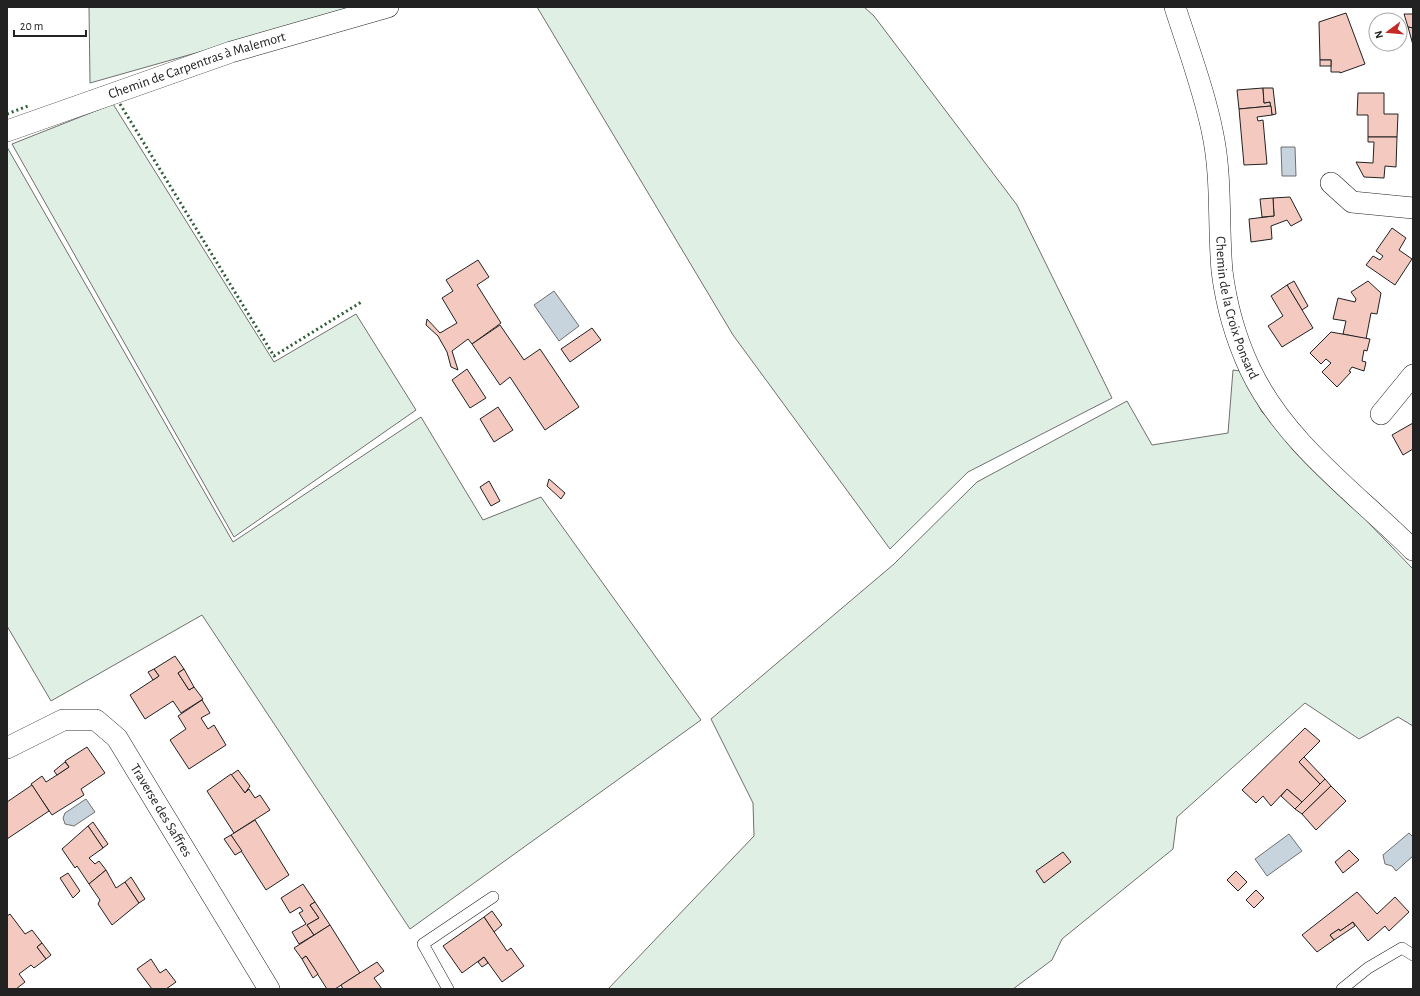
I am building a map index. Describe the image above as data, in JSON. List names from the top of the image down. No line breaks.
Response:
{"streets":{"street":["Chemin de Carpentras à Malemort","Chemin de la Croix Ponsard","Traverse des Saffres"]},"scale_bar":"20 m","north":"left"}
